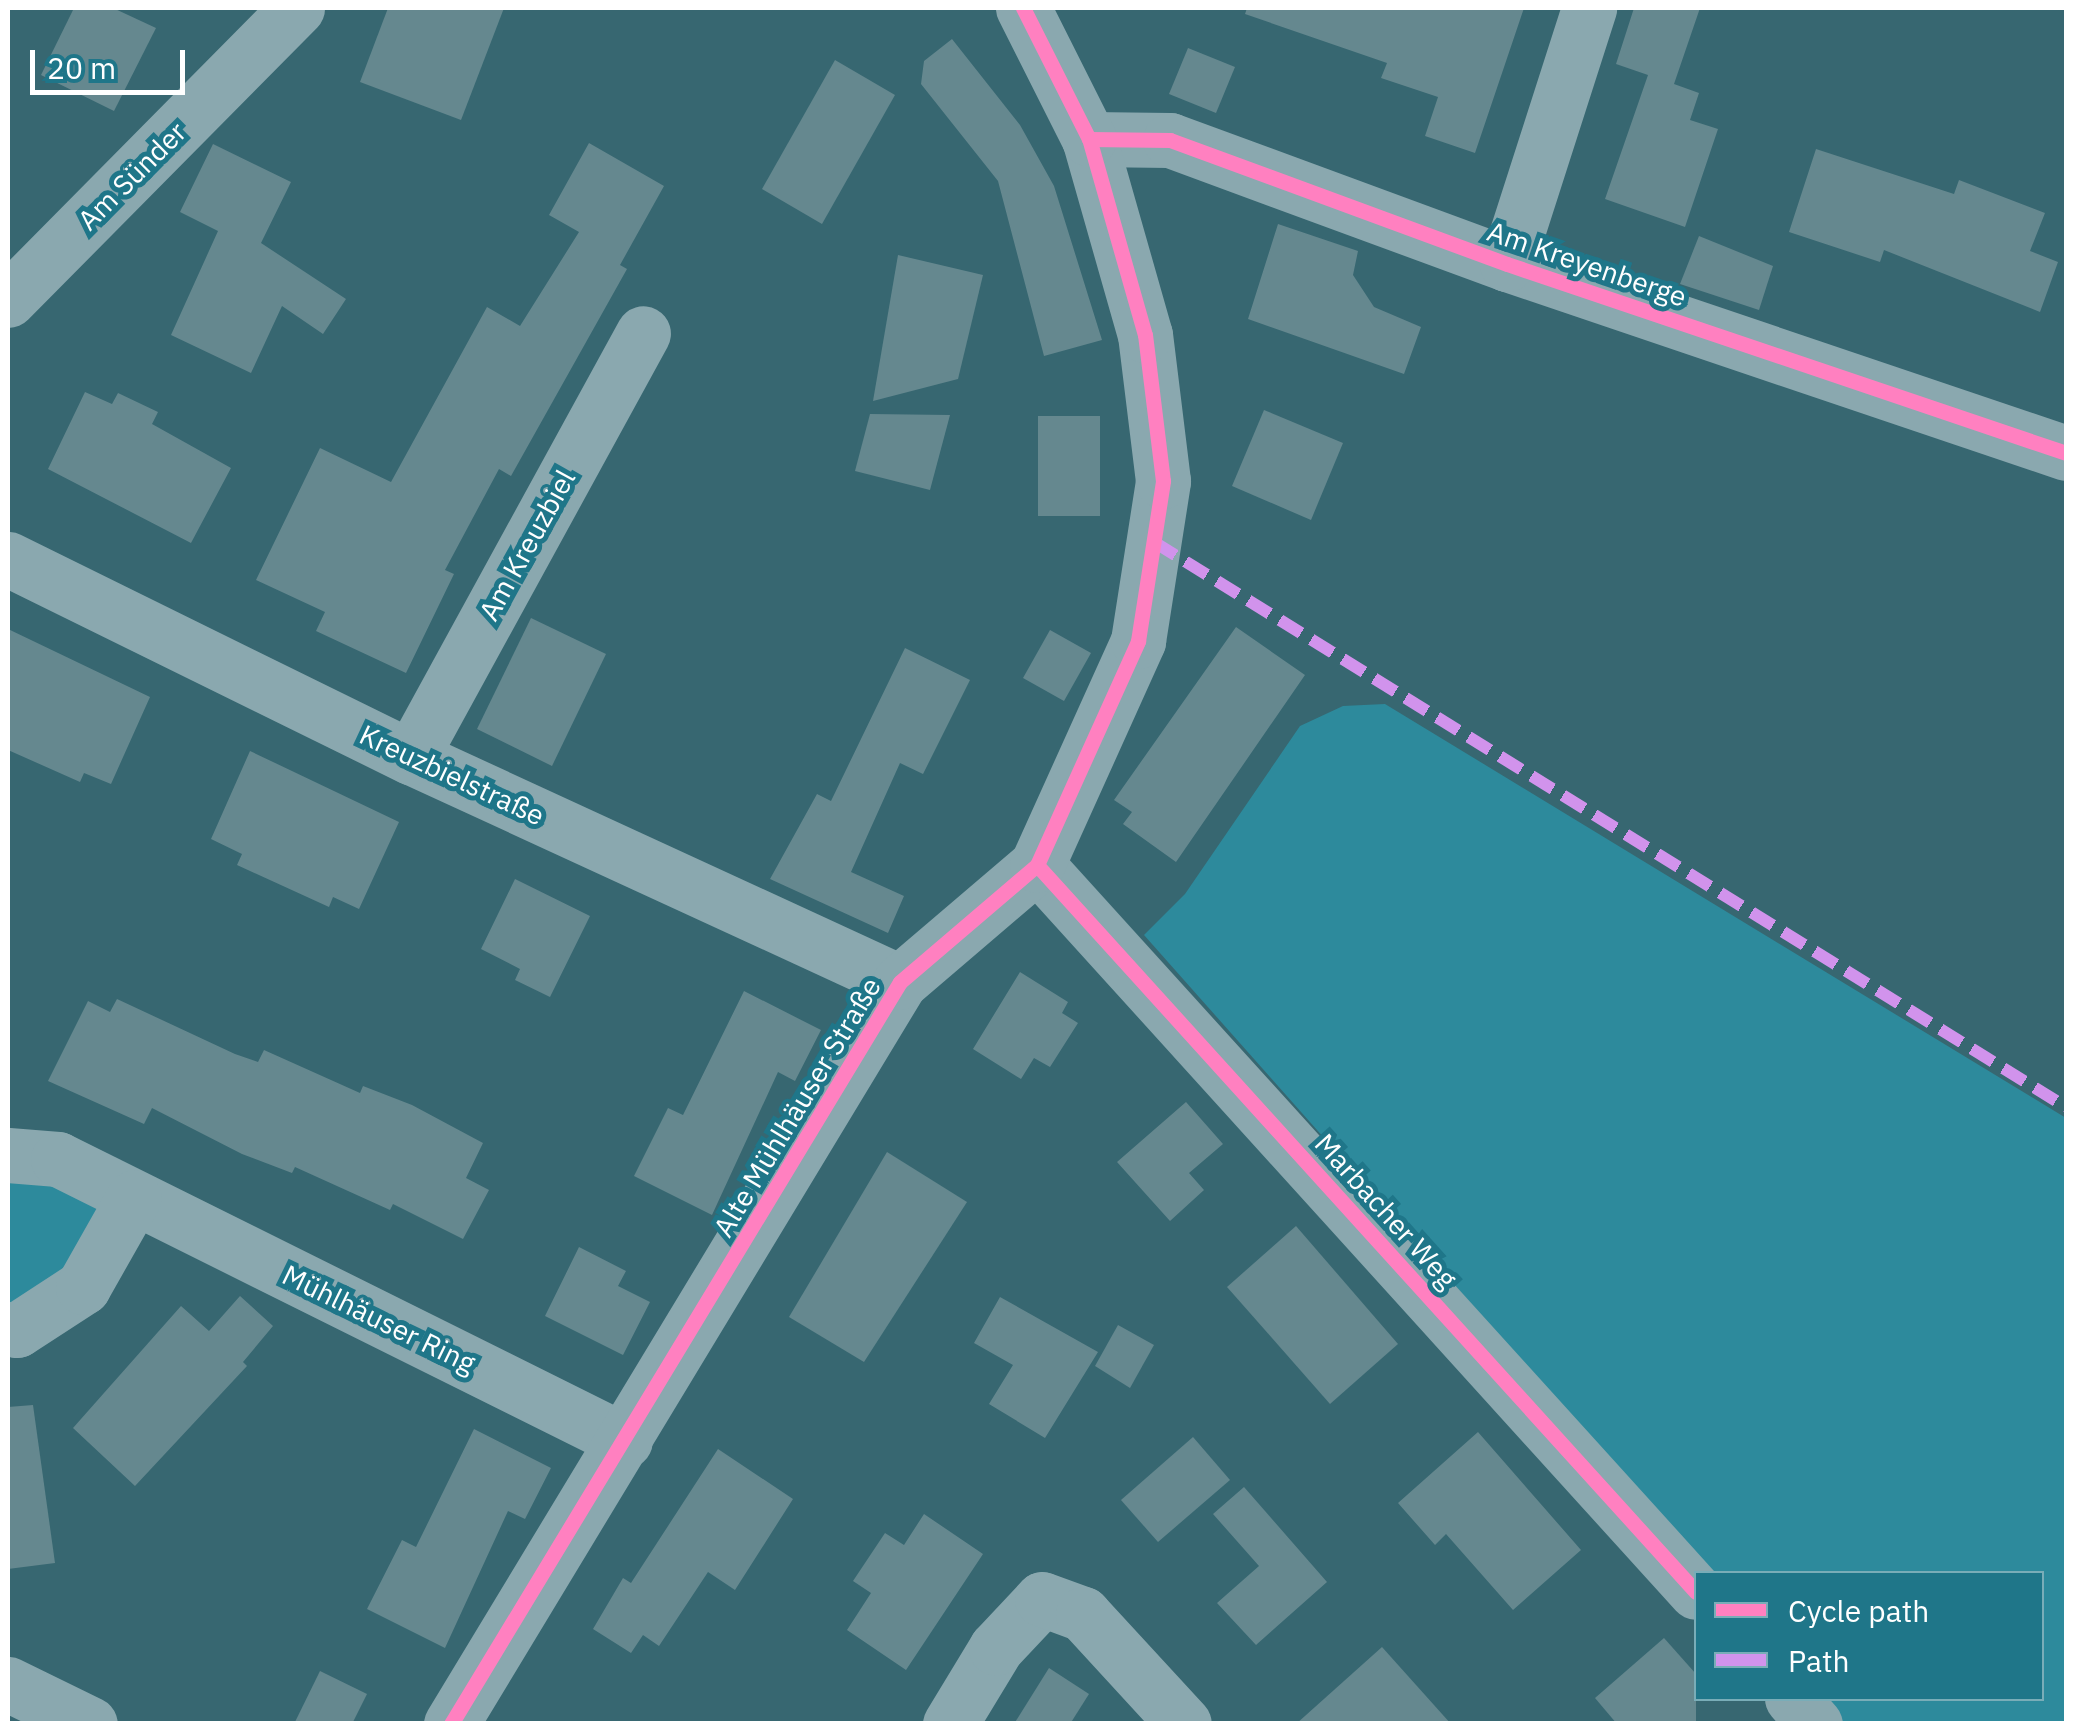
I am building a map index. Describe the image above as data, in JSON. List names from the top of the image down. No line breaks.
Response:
{"streets":{"street":["Am Sünder","Am Kreyenberge","Am Kreuzbiel","Kreuzbielstraße","Alte Mühlhäuser Straße","Marbacher Weg","Mühlhäuser Ring"]},"crossings":[["Am Kreyenberge","Alte Mühlhäuser Straße"],["Am Kreuzbiel","Kreuzbielstraße"],["Kreuzbielstraße","Alte Mühlhäuser Straße"],["Alte Mühlhäuser Straße","Marbacher Weg"],["Alte Mühlhäuser Straße","Mühlhäuser Ring"]],"legend":["Cycle path","Path"],"scale_bar":"20 m"}
